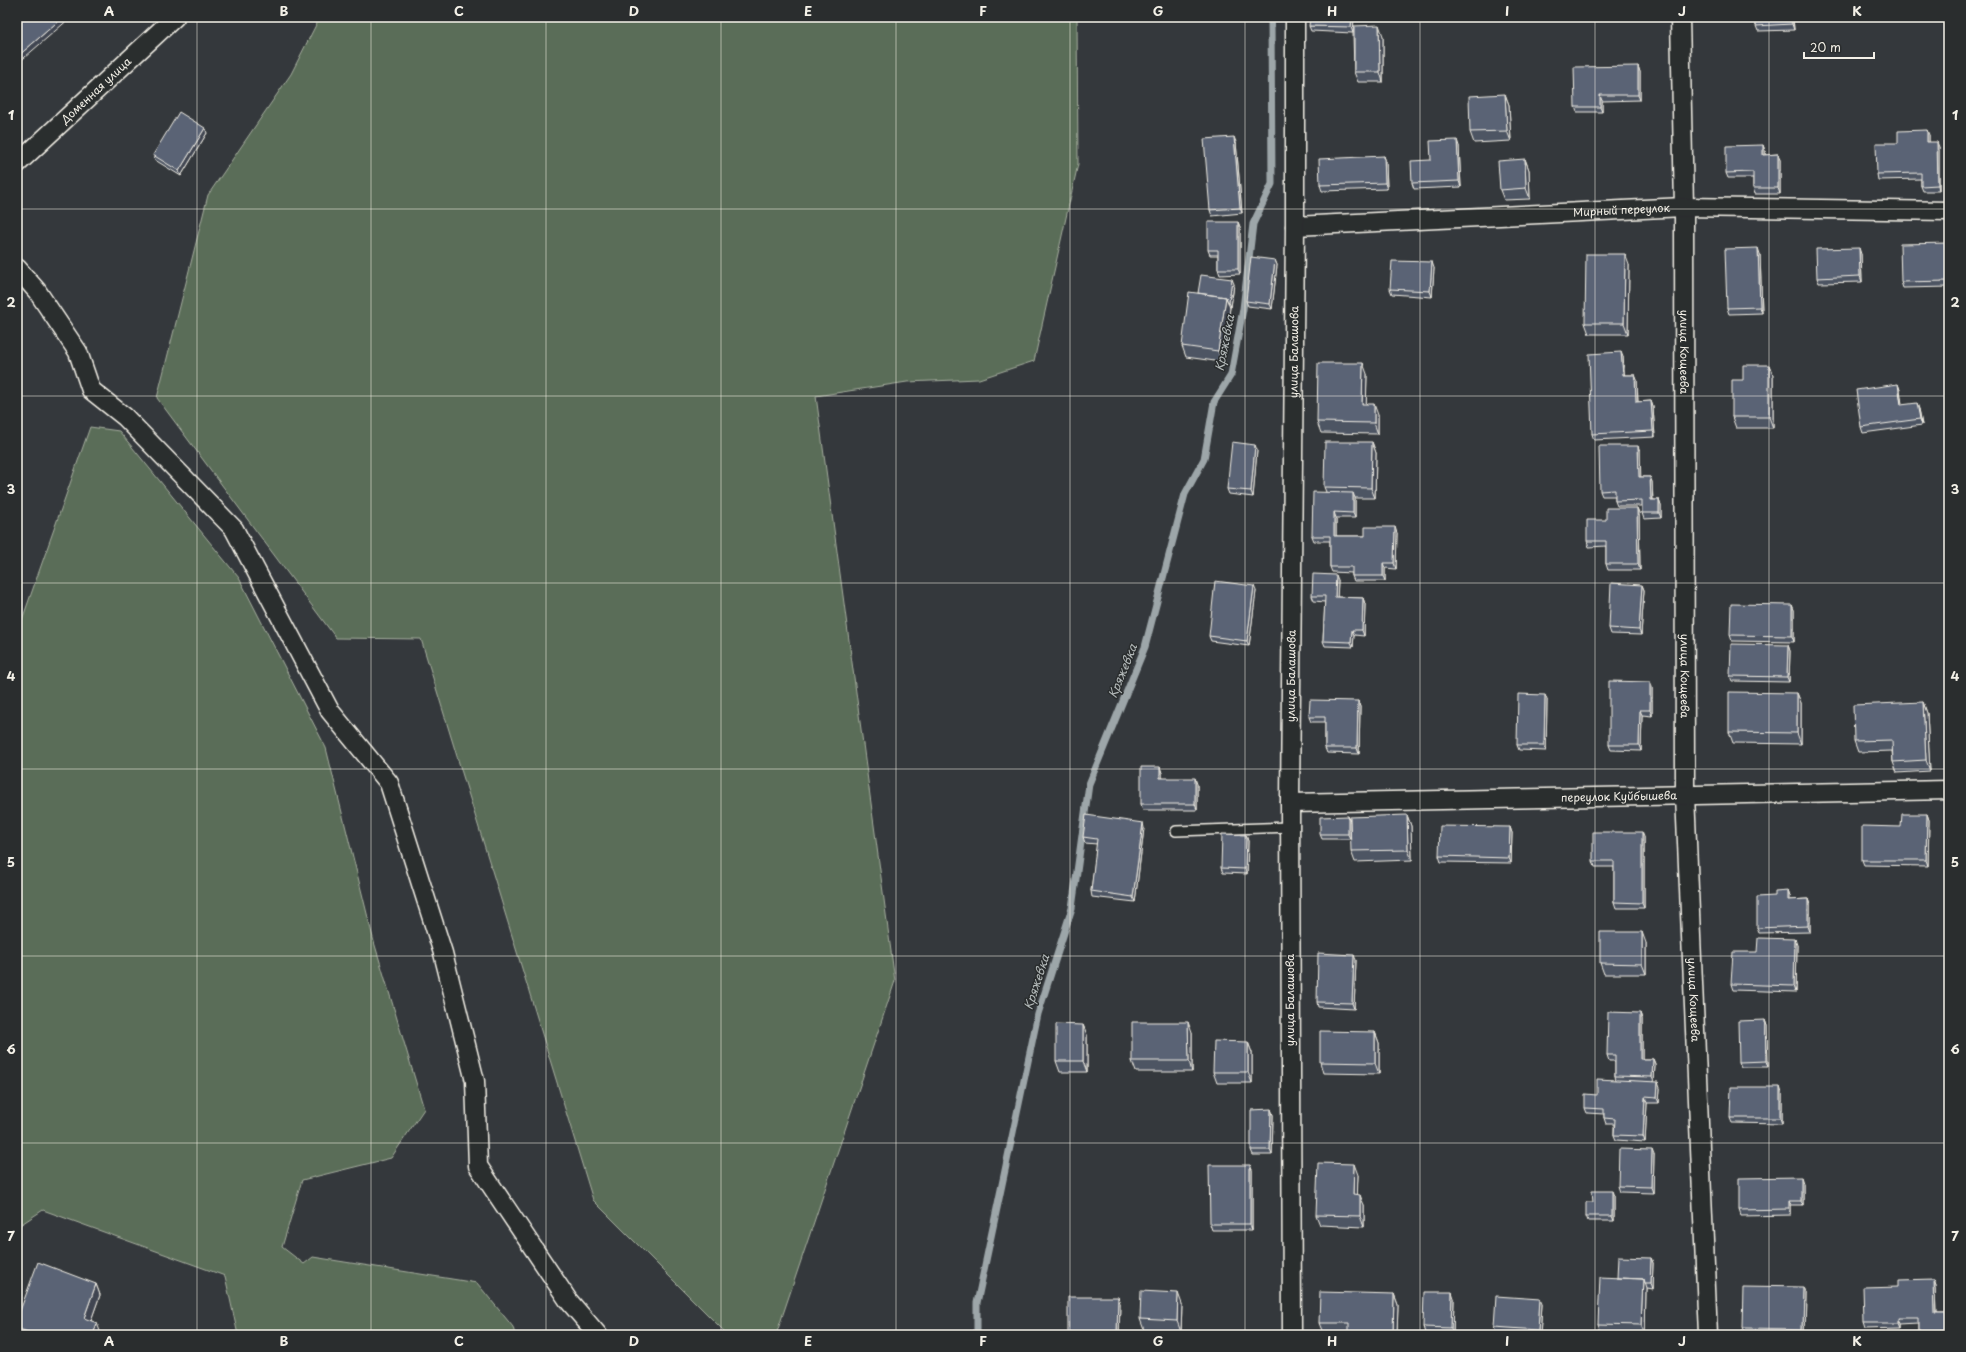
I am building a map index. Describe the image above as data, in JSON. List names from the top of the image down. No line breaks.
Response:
{"streets":{"street":["Доменная улица","Мирный переулок","улица Балашова","улица Кощеева","переулок Куйбышева"]},"crossings":[["Мирный переулок","улица Балашова"],["Мирный переулок","улица Кощеева"],["улица Балашова","переулок Куйбышева"],["улица Кощеева","переулок Куйбышева"]],"water":["Кряжевка"],"scale_bar":"20 m","grid":{"columns":["A","B","C","D","E","F","G","H","I","J","K"],"rows":["1","2","3","4","5","6","7"]}}
